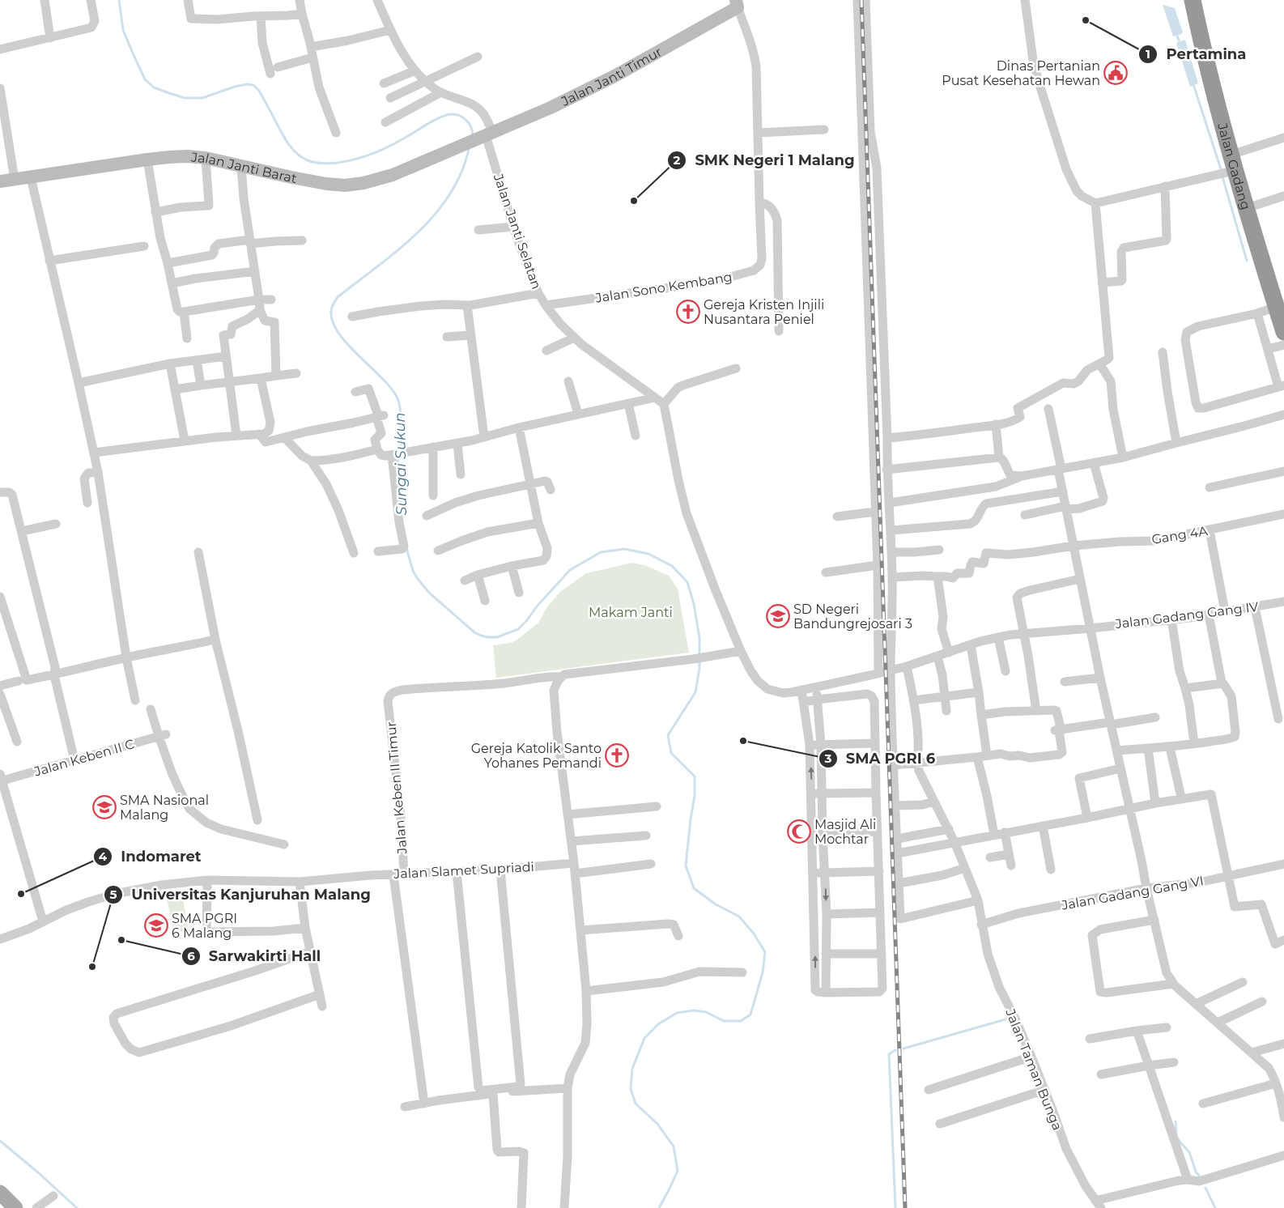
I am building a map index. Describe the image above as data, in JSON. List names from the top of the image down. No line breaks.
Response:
{"streets":{"highway":["Jalan Gadang"],"street":["Jalan Janti Timur","Jalan Janti Barat","Jalan Janti Selatan","Jalan Sono Kembang","Gang 4A","Jalan Gadang Gang IV","Jalan Keben II C","Jalan Keben II Timur","Jalan Slamet Supriadi","Jalan Gadang Gang VI","Jalan Taman Bunga"]},"crossings":[["Jalan Janti Timur","Jalan Janti Barat"],["Jalan Janti Timur","Jalan Janti Selatan"],["Jalan Janti Timur","Jalan Sono Kembang"],["Jalan Janti Barat","Jalan Janti Selatan"],["Jalan Janti Selatan","Jalan Sono Kembang"],["Jalan Janti Selatan","Jalan Gadang Gang IV"],["Jalan Keben II Timur","Jalan Slamet Supriadi"],["Jalan Gadang Gang VI","Jalan Taman Bunga"]],"water":["Sungai Sukun"],"parks":["Makam Janti"],"places":{"other":["Pertamina","SMK Negeri 1 Malang","SMA PGRI 6","Indomaret","Sarwakirti Hall","Universitas Kanjuruhan Malang"],"public building":["Dinas Pertanian Pusat Kesehatan Hewan"],"church":["Gereja Kristen Injili Nusantara Peniel","Gereja Katolik Santo Yohanes Pemandi"],"school or university":["SD Negeri Bandungrejosari 3","SMA Nasional Malang","SMA PGRI 6 Malang"],"mosque":["Masjid Ali Mochtar"]}}
